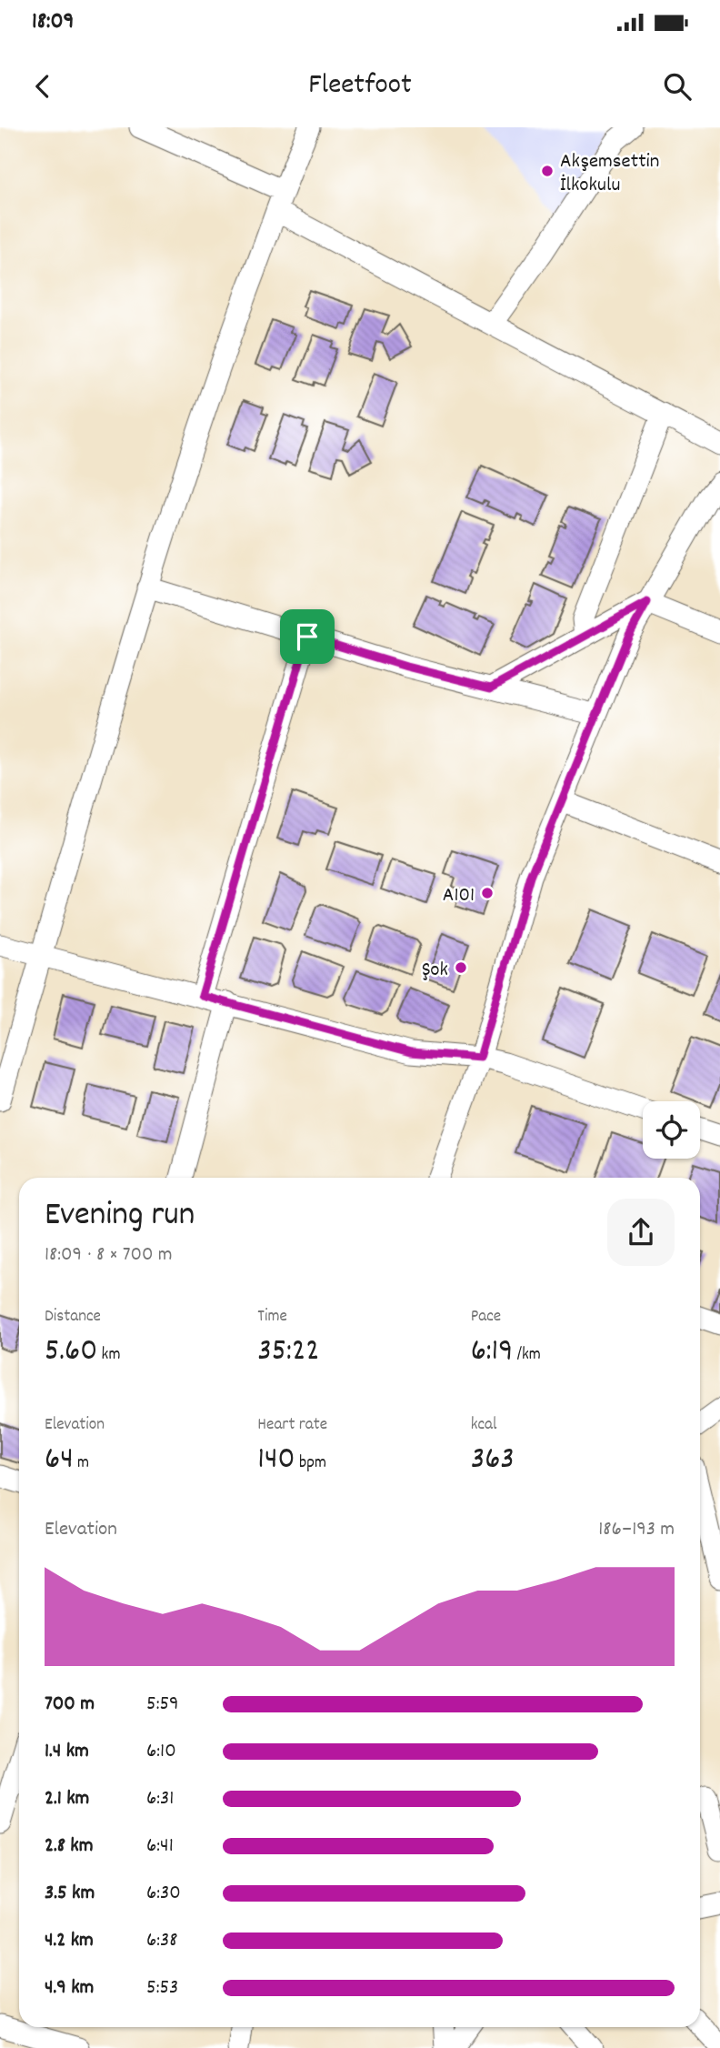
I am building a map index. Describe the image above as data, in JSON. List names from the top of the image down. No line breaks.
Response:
{"places":["Akşemsettin İlkokulu","A101","Şok"],"page":{"status":"18:09","header":"Fleetfoot","heading":["Evening run","18:09 · 8 × 700 m"],"stats":[["Distance","5.60 km"],["Time","35:22"],["Pace","6:19 /km"],["Elevation","64 m"],["Heart rate","140 bpm"],["kcal","363"]],"chart":["Elevation","186–193 m"],"list":[{"name":"700 m","note":"5:59"},{"name":"1.4 km","note":"6:10"},{"name":"2.1 km","note":"6:31"},{"name":"2.8 km","note":"6:41"},{"name":"3.5 km","note":"6:30"},{"name":"4.2 km","note":"6:38"},{"name":"4.9 km","note":"5:53"}]}}
